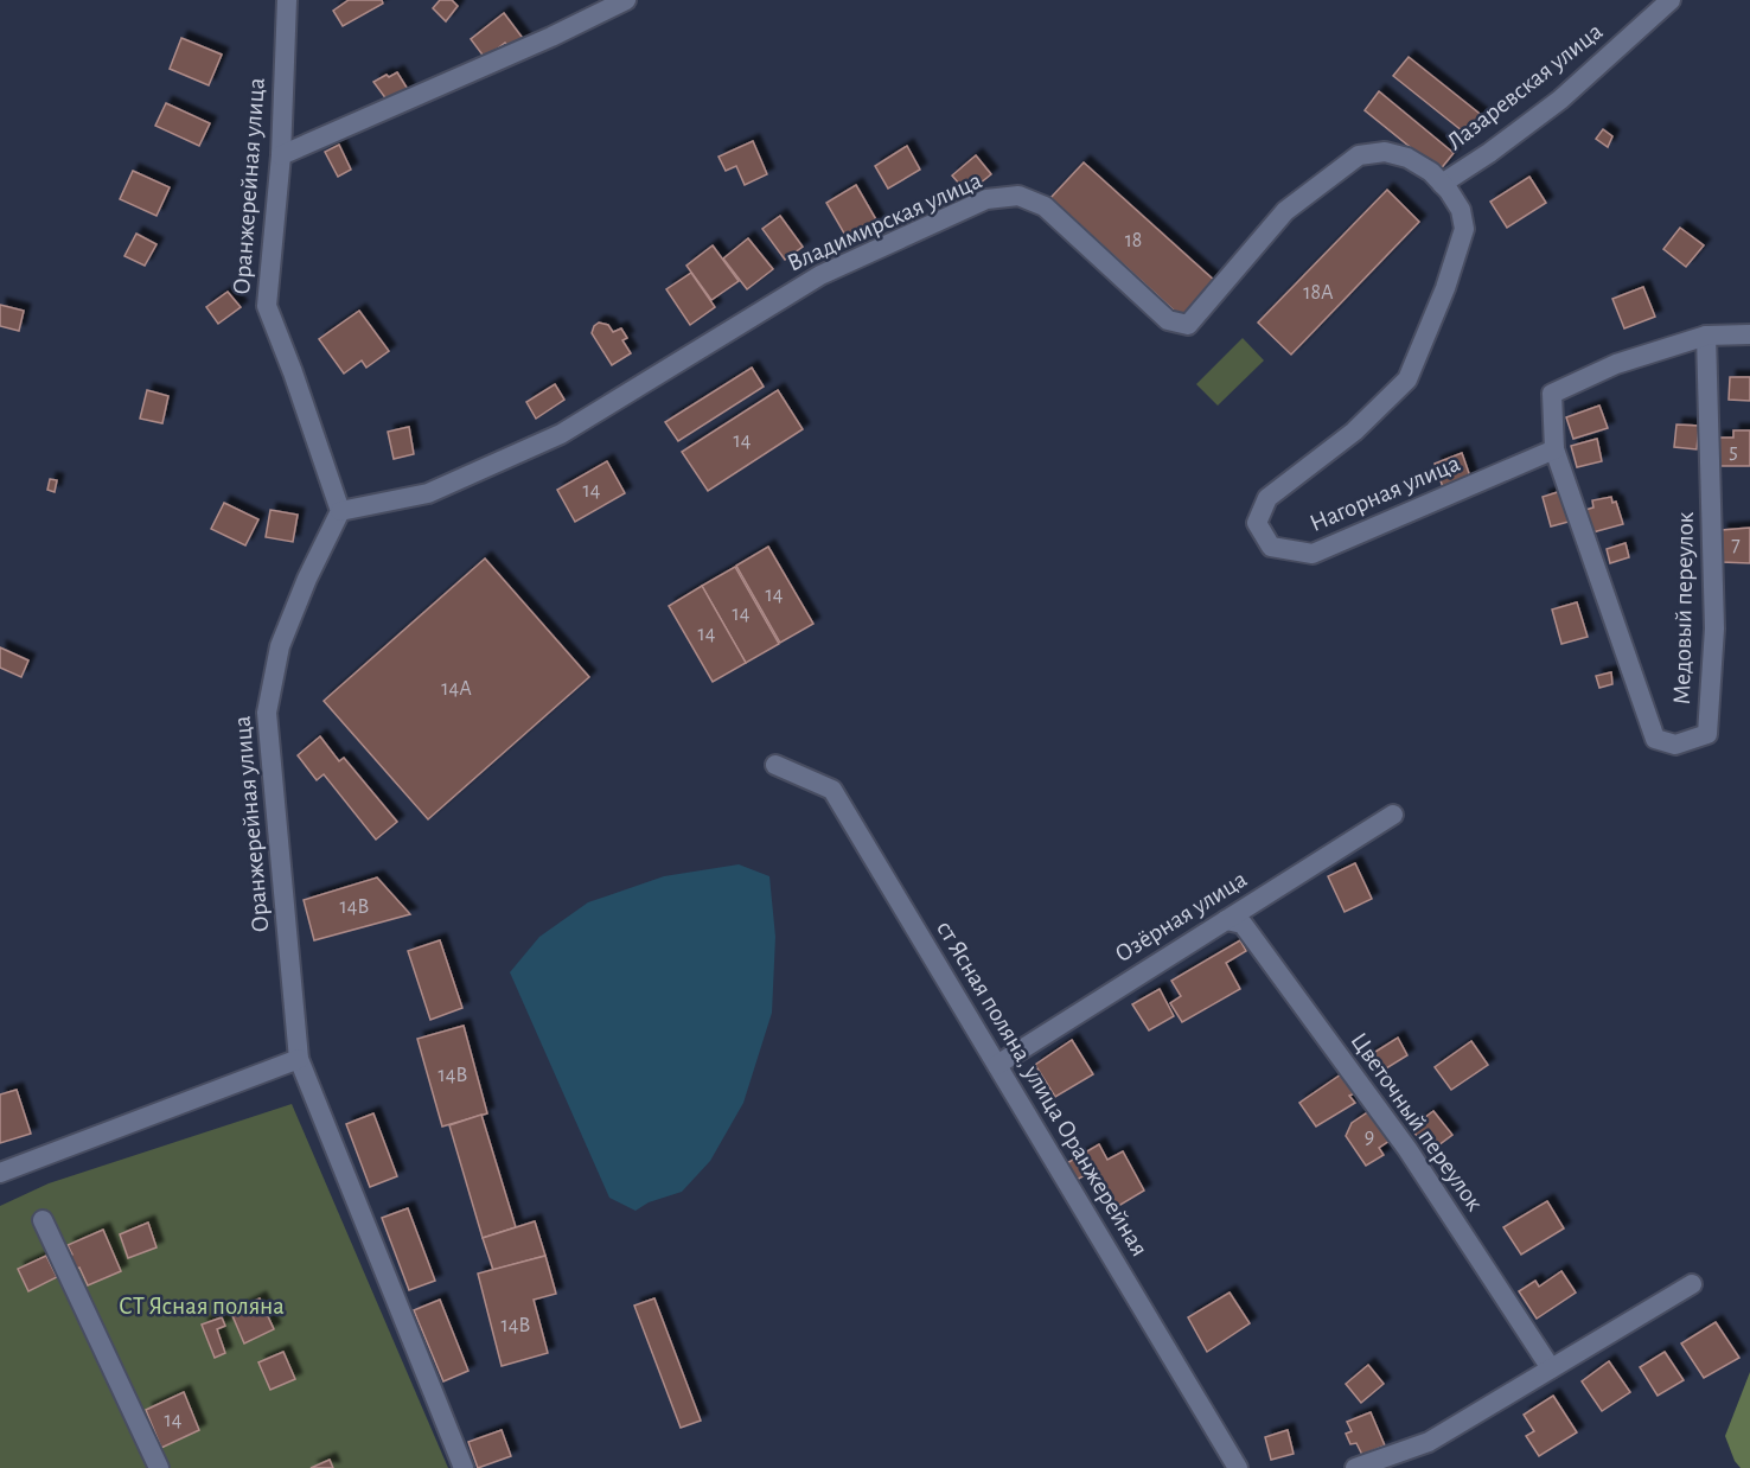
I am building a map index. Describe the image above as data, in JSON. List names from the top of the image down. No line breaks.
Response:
{"streets":{"street":["Лазаревская улица","Оранжерейная улица","Владимирская улица","Нагорная улица","Медовый переулок","Озёрная улица","ст Ясная поляна, улица Оранжерейная","Цветочный переулок"]},"crossings":[["Лазаревская улица","Нагорная улица"],["Оранжерейная улица","Владимирская улица"],["Владимирская улица","Нагорная улица"],["Нагорная улица","Медовый переулок"],["Озёрная улица","ст Ясная поляна, улица Оранжерейная"],["Озёрная улица","Цветочный переулок"]],"parks":["СТ Ясная поляна"],"house_numbers":["18","18А","14","5","14","7","14","14","14","14А","14В","14В","9","14В","14"]}
